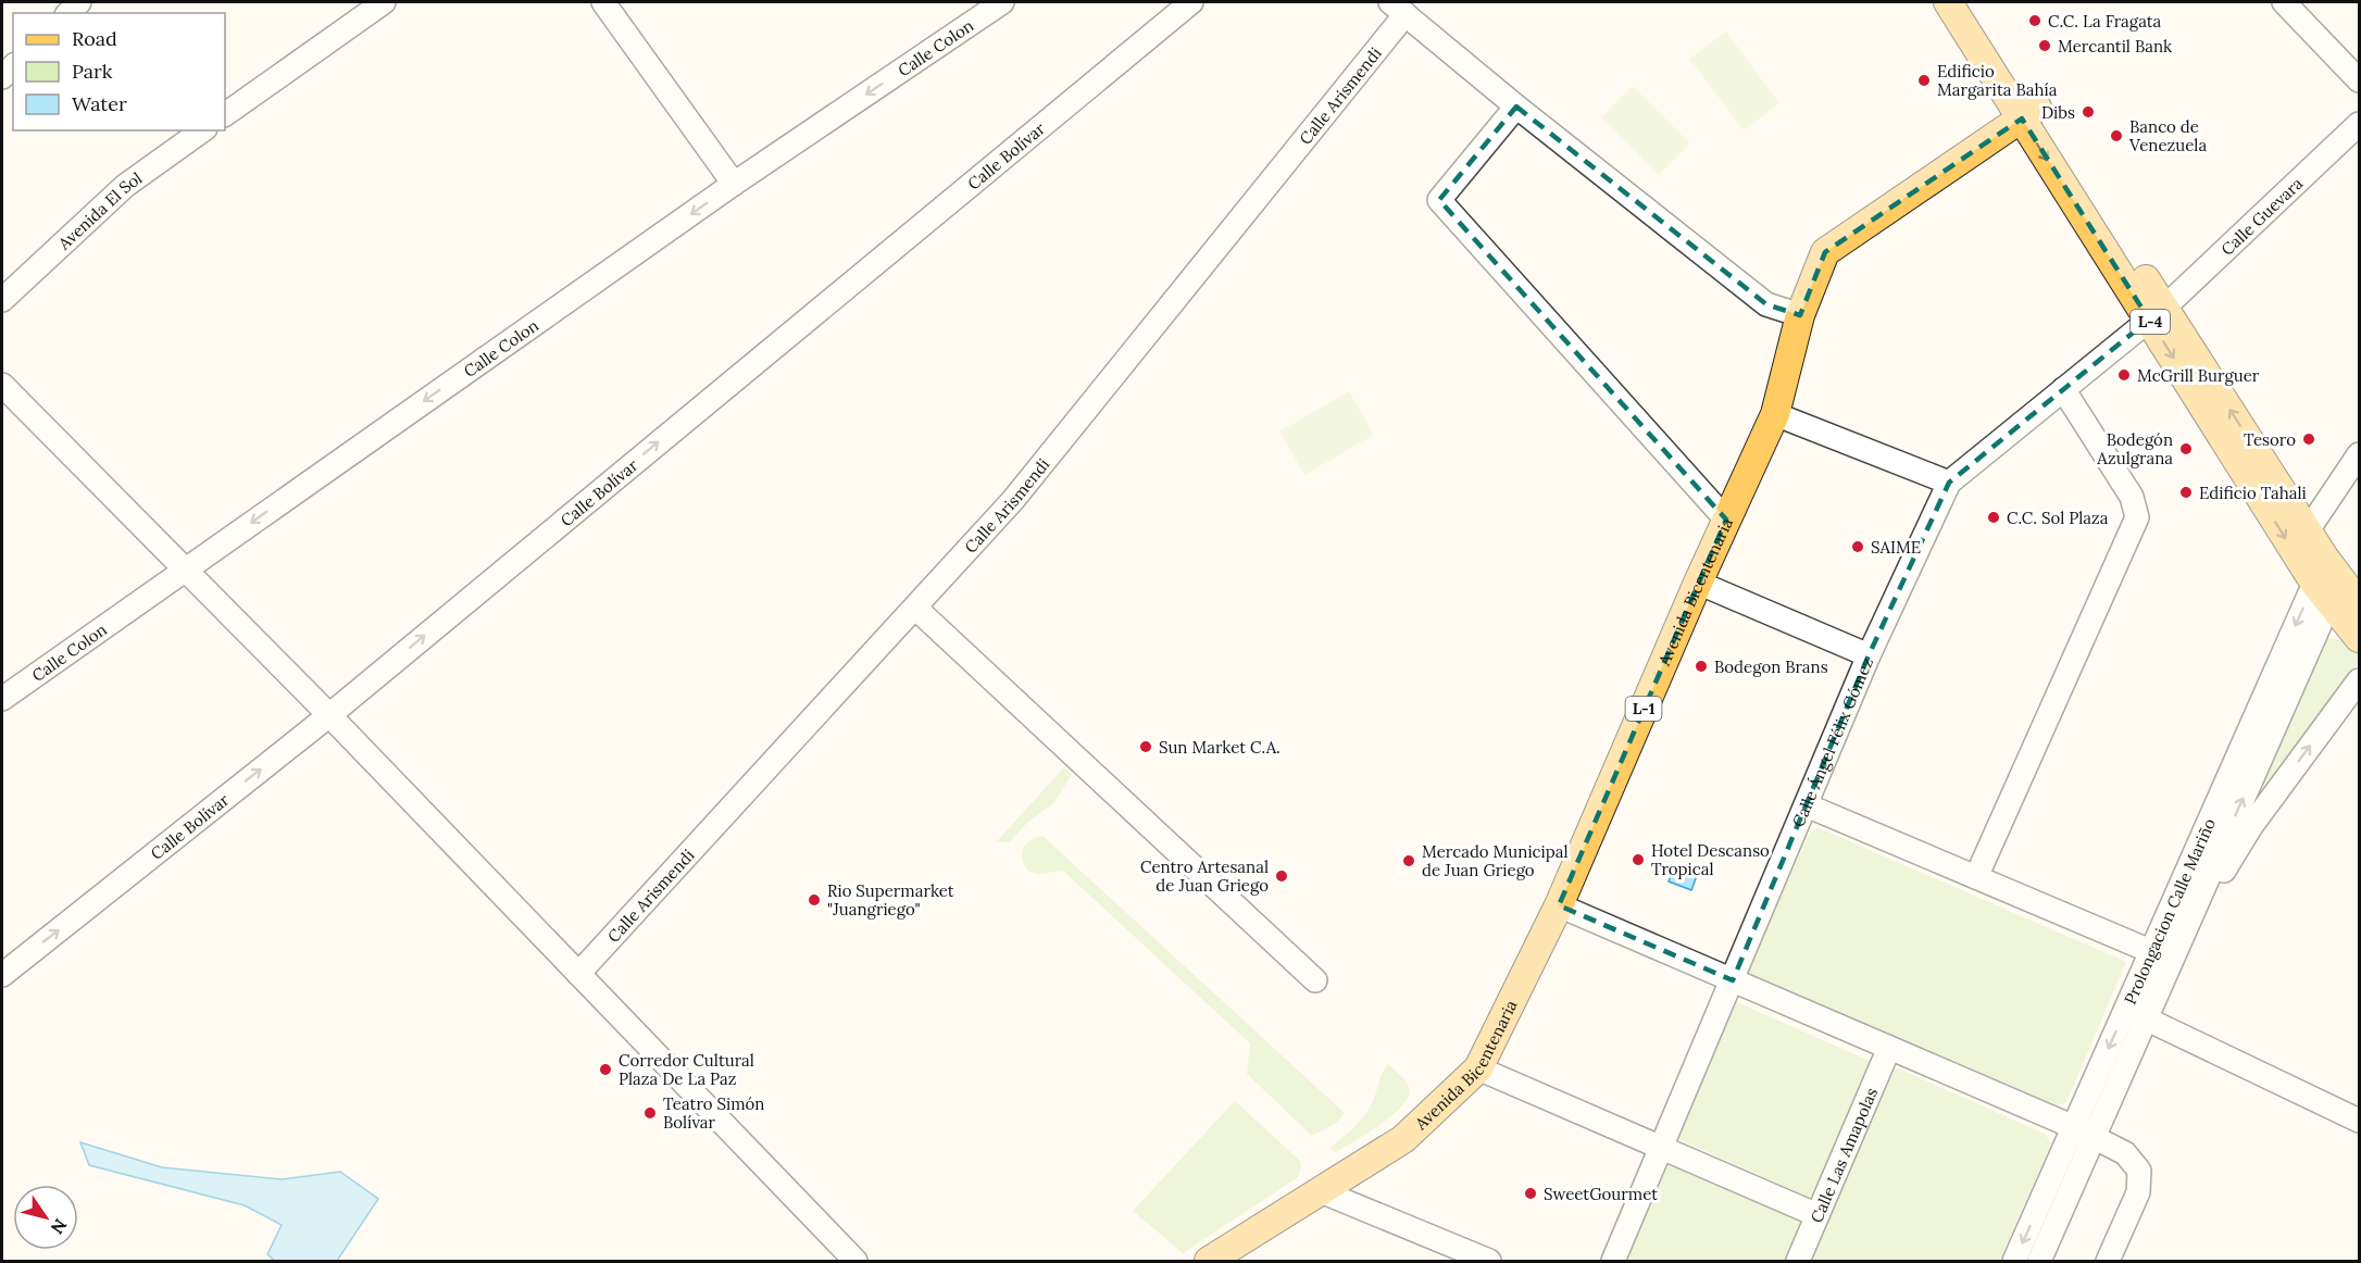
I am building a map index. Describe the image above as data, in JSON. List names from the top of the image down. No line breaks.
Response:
{"streets":{"main road":["L-4","Avenida Bicentenaria","L-1"],"street":["Calle Colon","Calle Arismendi","Calle Bolívar","Avenida El Sol","Calle Guevara","Calle Ángel Félix Gómez","Prolongacion Calle Mariño","Calle Las Amapolas"]},"crossings":[["Calle Guevara","L-4"],["Calle Guevara","Calle Ángel Félix Gómez"],["L-4","Avenida Bicentenaria"],["L-4","Calle Ángel Félix Gómez"],["L-4","Prolongacion Calle Mariño"]],"one_way":["Calle Colon","Calle Bolívar"],"places":["C.C. La Fragata","Mercantil Bank","Edificio Margarita Bahía","Dibs","Banco de Venezuela","McGrill Burguer","Tesoro","Bodegón Azulgrana","Edificio Tahali","C.C. Sol Plaza","SAIME","Bodegon Brans","Sun Market C.A.","Hotel Descanso Tropical","Mercado Municipal de Juan Griego","Centro Artesanal de Juan Griego","Rio Supermarket \"Juangriego\"","Corredor Cultural Plaza De La Paz","Teatro Simón Bolívar","SweetGourmet"],"legend":["Road","Park","Water"],"north":"bottom right"}
